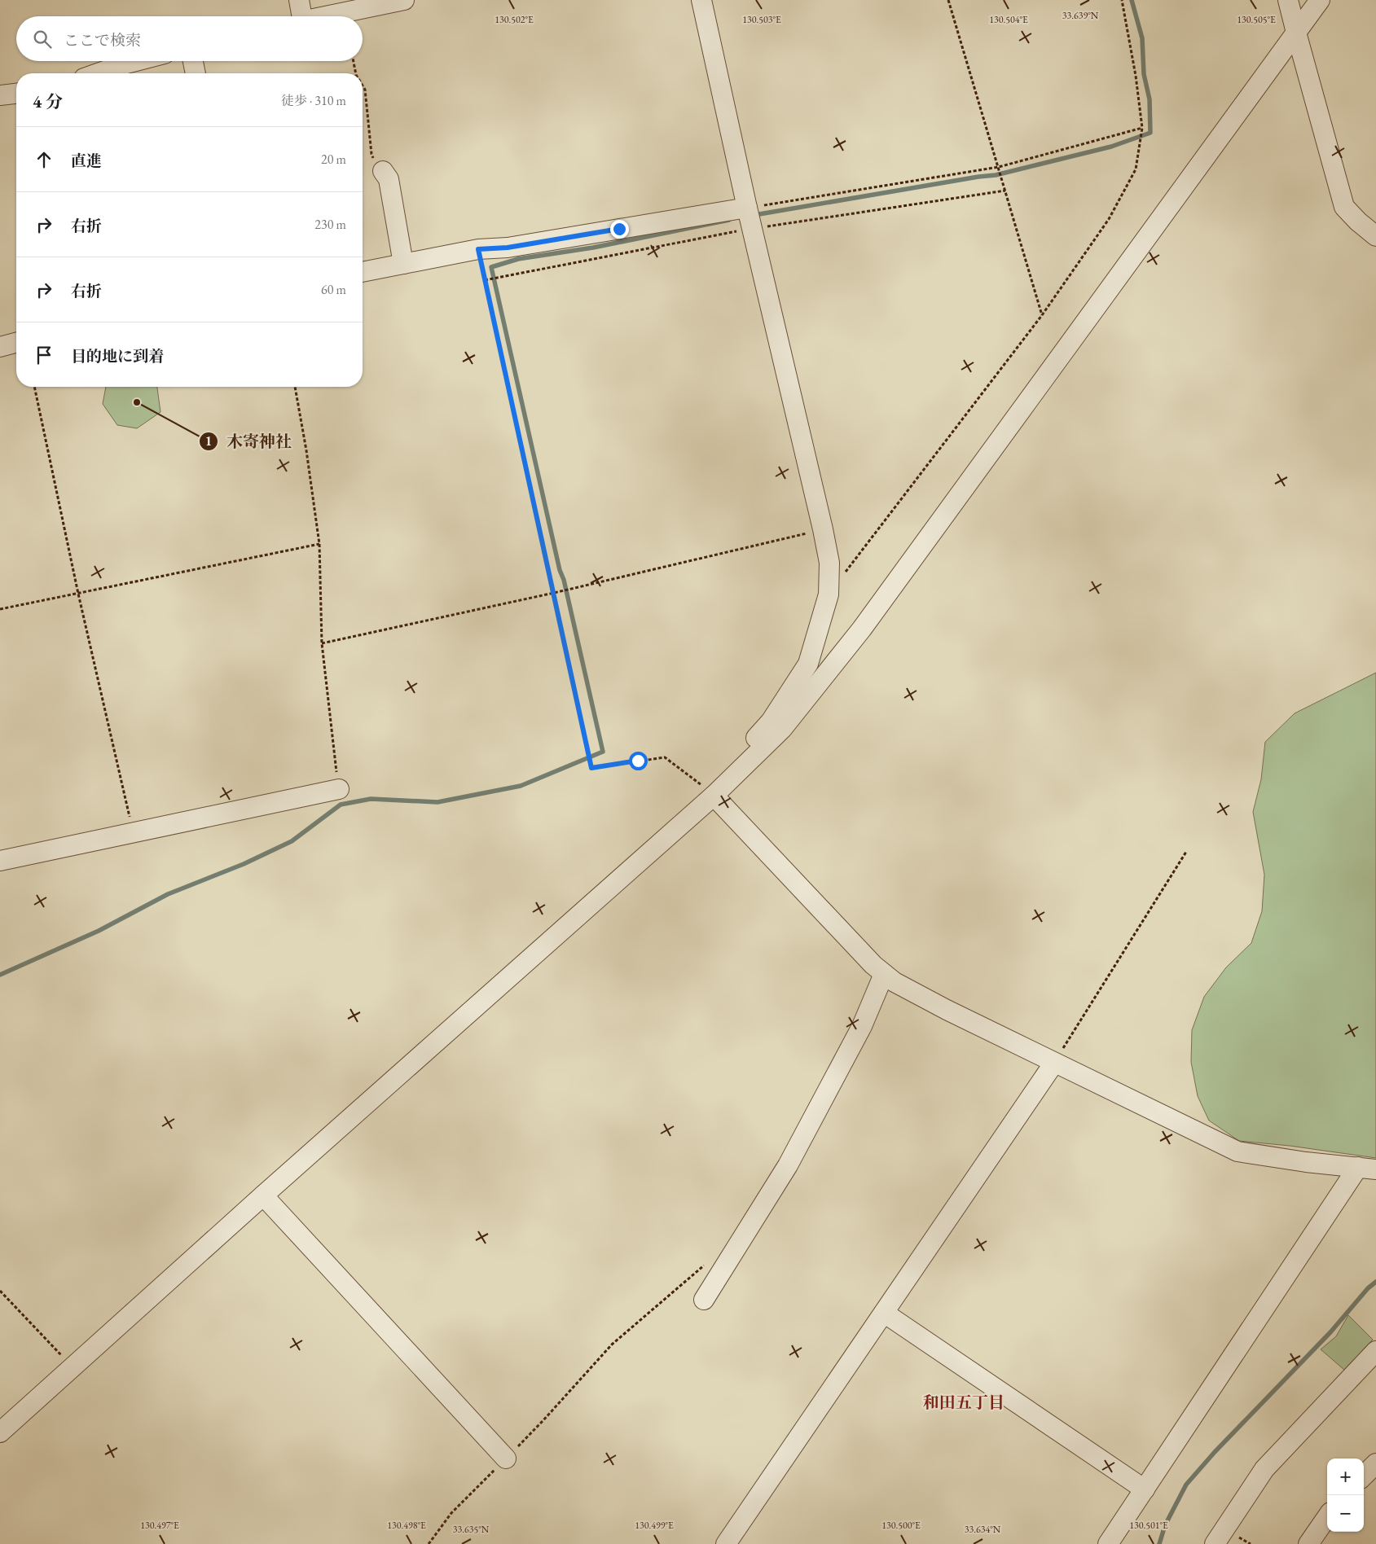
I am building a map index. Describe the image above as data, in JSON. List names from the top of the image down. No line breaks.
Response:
{"districts":["和田五丁目"],"places":["木寄神社"],"page":{"search":"ここで検索","heading":["4 分","徒歩 · 310 m"],"list":[["直進","20 m"],["右折","230 m"],["右折","60 m"],"目的地に到着"],"map_buttons":["+","−"]},"coordinates":["33.639°N","130.502°E","130.503°E","130.504°E","130.505°E","130.497°E","130.498°E","130.499°E","130.500°E","130.501°E","33.635°N","33.634°N"]}
